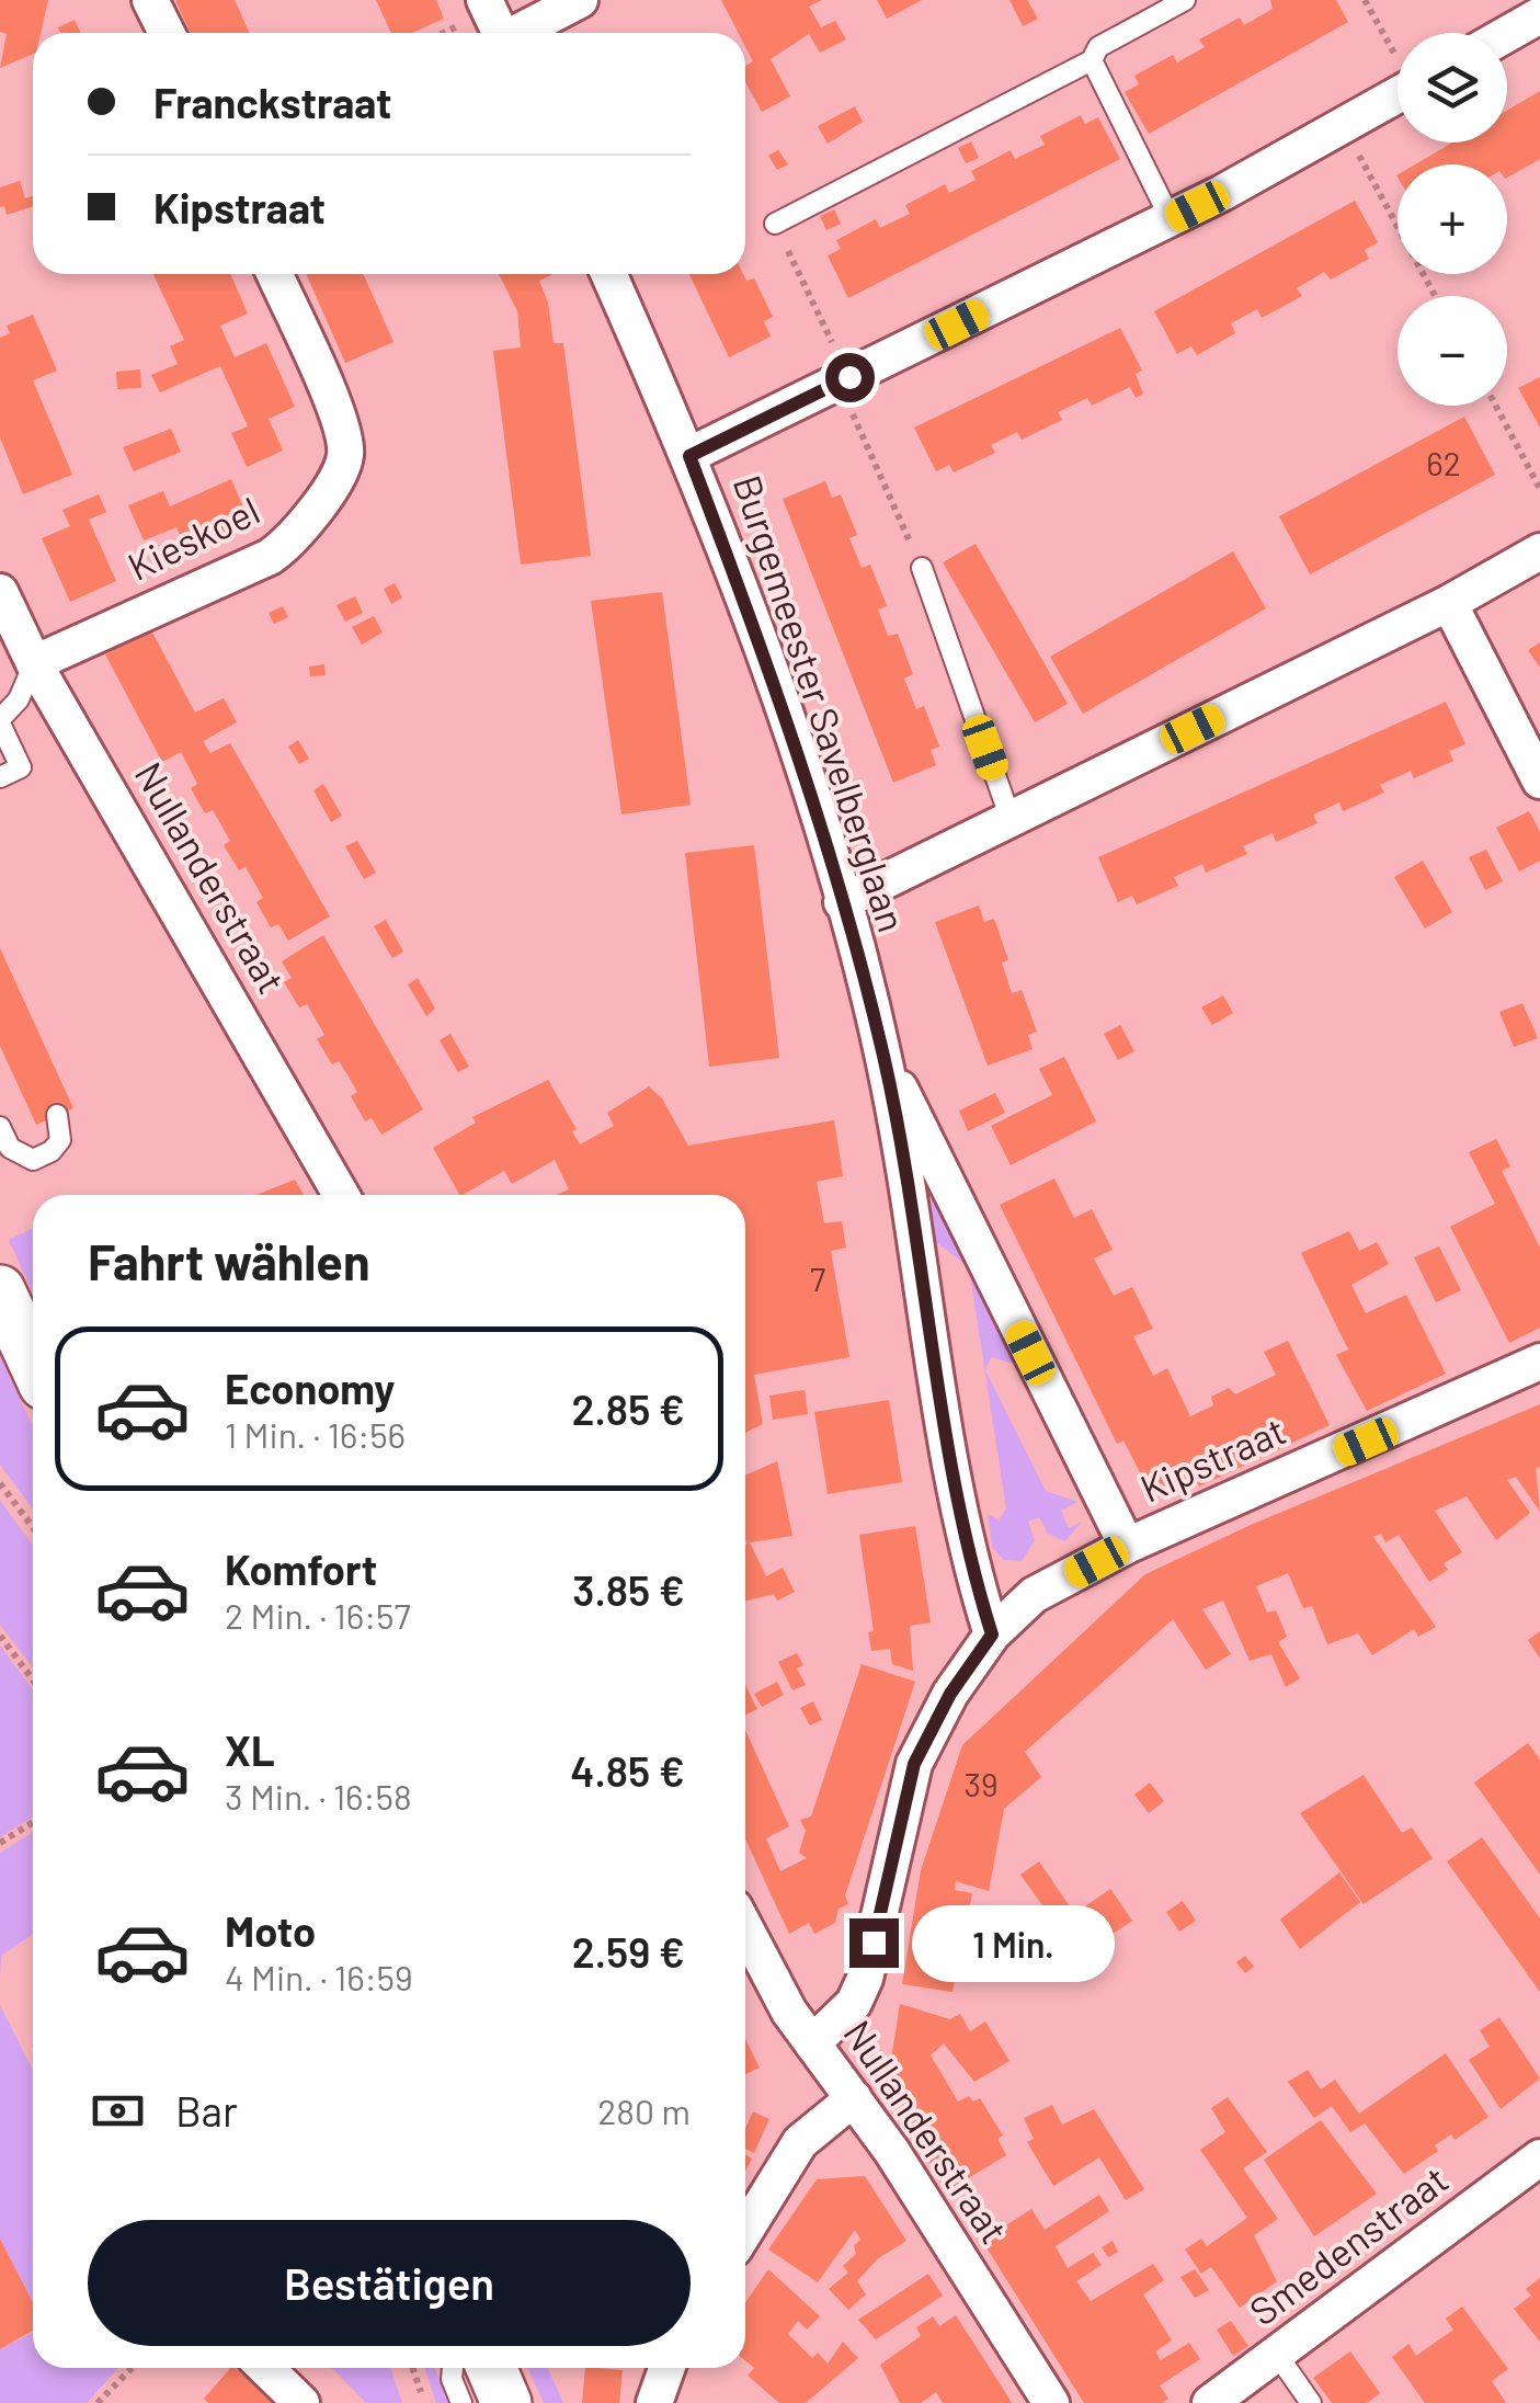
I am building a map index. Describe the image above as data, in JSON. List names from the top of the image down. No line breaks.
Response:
{"streets":{"street":["Kieskoel","Burgemeester Savelberglaan","Nullanderstraat","Kipstraat","Smedenstraat"]},"crossings":[["Kieskoel","Nullanderstraat"],["Burgemeester Savelberglaan","Kipstraat"],["Nullanderstraat","Kipstraat"]],"house_numbers":["62","7","39"],"page":{"map_buttons":["+","−"],"banner":["Franckstraat","Kipstraat"],"heading":"Fahrt wählen","list":[{"name":"Economy","note":"1 Min. · 16:56","value":"2.85 €"},{"name":"Komfort","note":"2 Min. · 16:57","value":"3.85 €"},{"name":"XL","note":"3 Min. · 16:58","value":"4.85 €"},{"name":"Moto","note":"4 Min. · 16:59","value":"2.59 €"}],"bubble":"1 Min.","pay":["Bar","280 m"],"buttons":"Bestätigen"}}
